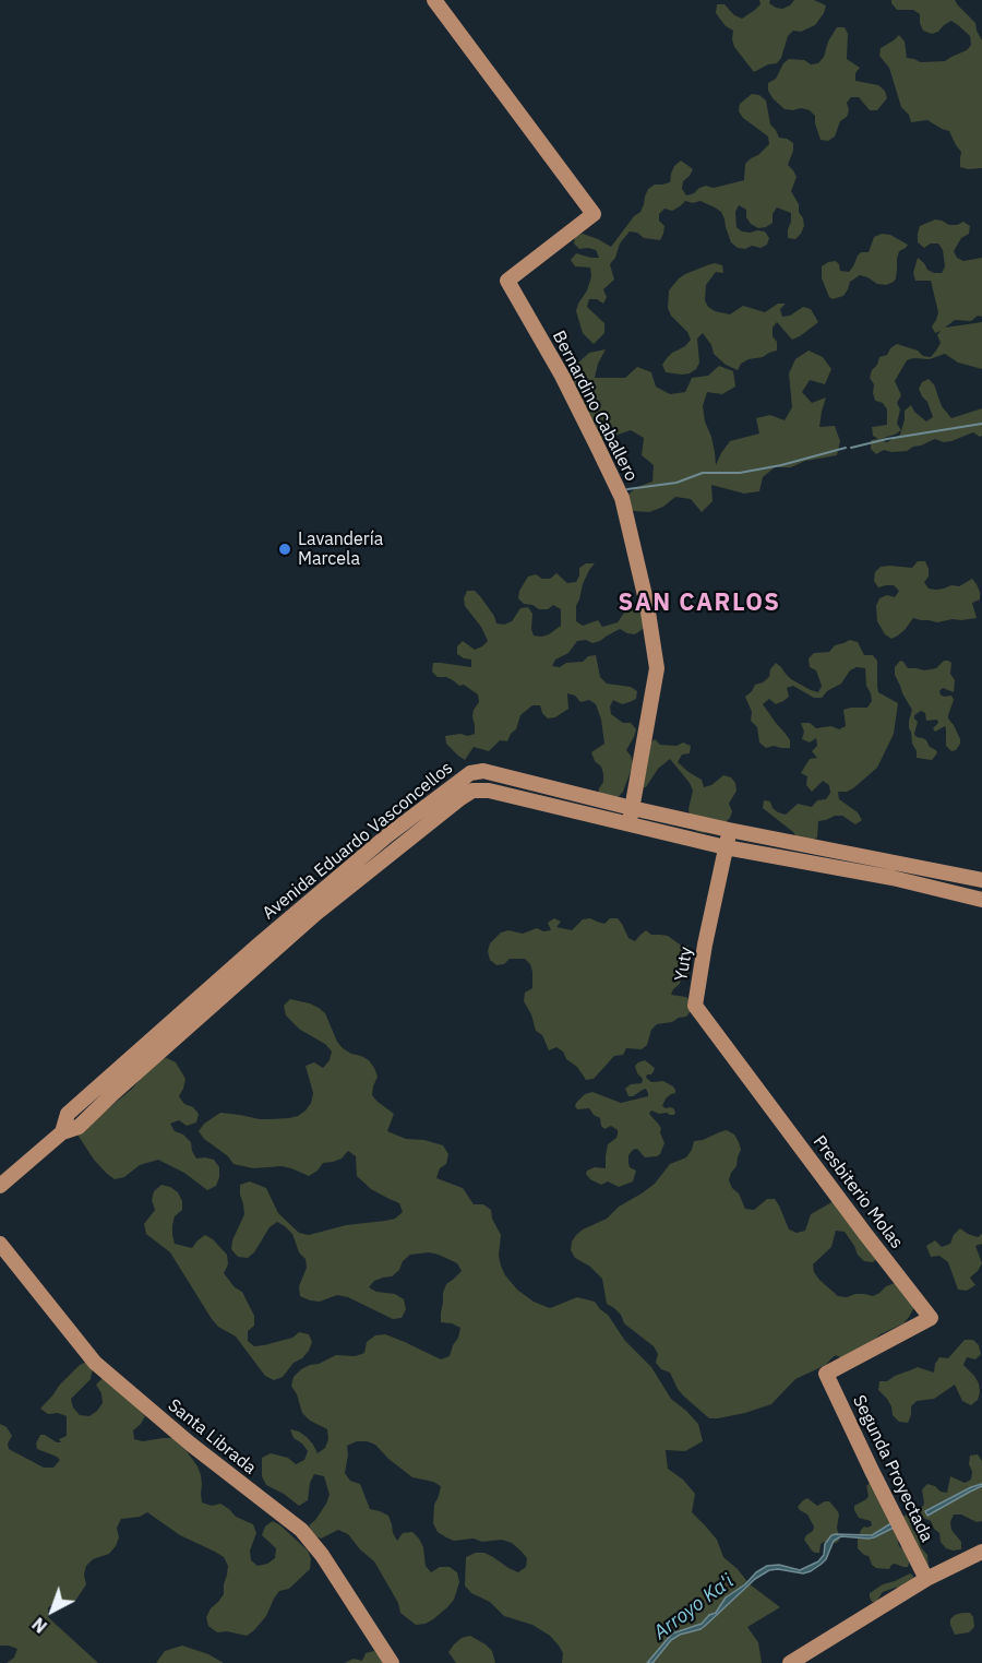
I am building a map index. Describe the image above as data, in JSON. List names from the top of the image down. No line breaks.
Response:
{"streets":{"street":["Bernardino Caballero","Avenida Eduardo Vasconcellos","Yuty","Presbiterio Molas","Santa Librada","Segunda Proyectada"]},"crossings":[["Bernardino Caballero","Avenida Eduardo Vasconcellos"],["Avenida Eduardo Vasconcellos","Yuty"],["Yuty","Presbiterio Molas"],["Presbiterio Molas","Segunda Proyectada"]],"districts":["SAN CARLOS"],"water":["Arroyo Ka'i"],"places":["Lavandería Marcela"],"north":"bottom left"}
